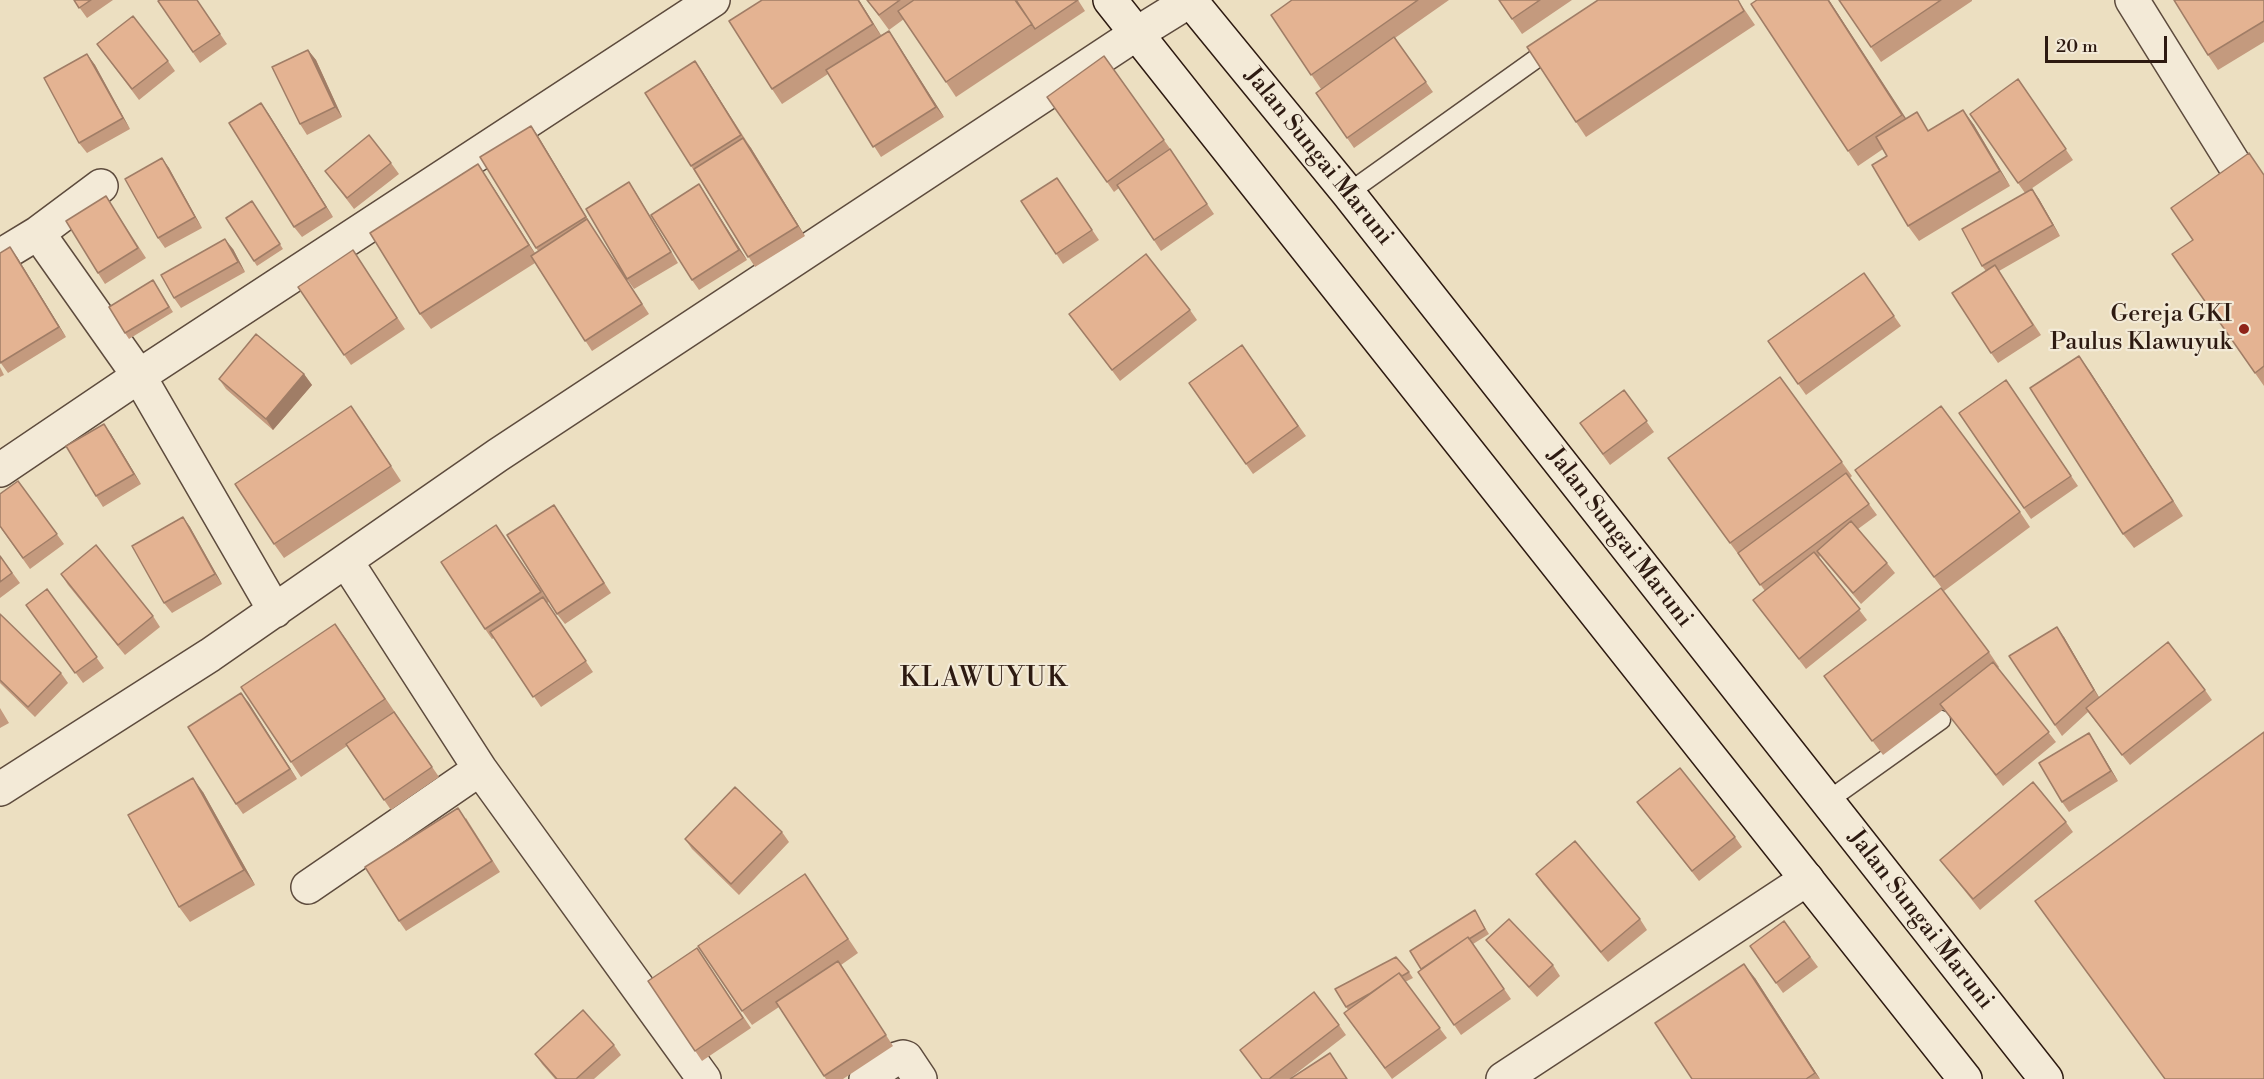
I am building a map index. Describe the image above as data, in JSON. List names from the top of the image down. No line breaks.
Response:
{"streets":{"street":["Jalan Sungai Maruni"]},"districts":["KLAWUYUK"],"places":["Gereja GKI Paulus Klawuyuk"],"scale_bar":"20 m"}
